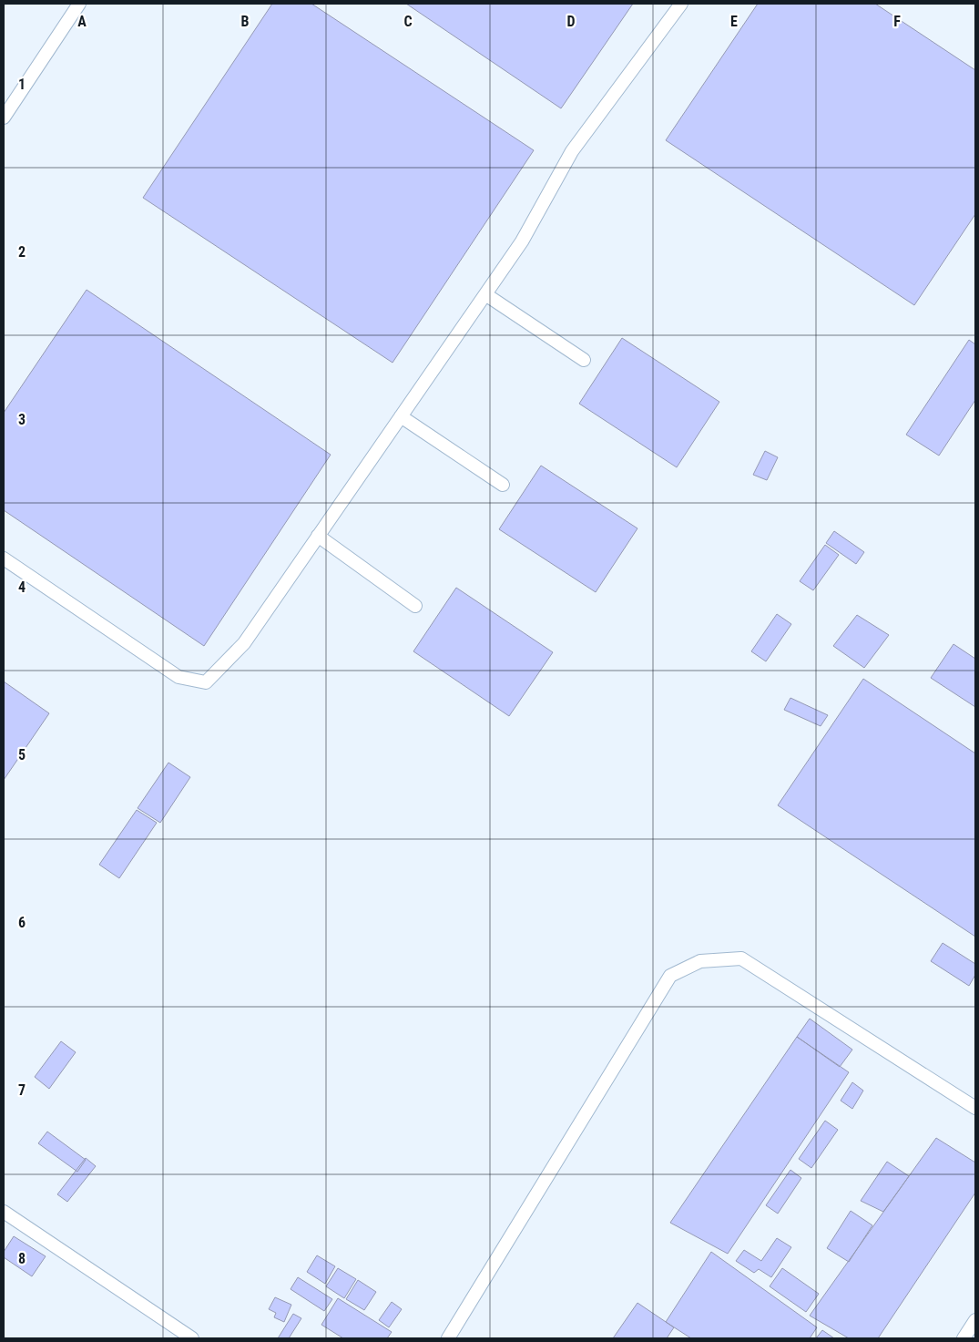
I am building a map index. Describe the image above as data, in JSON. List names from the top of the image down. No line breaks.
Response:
{"grid":{"columns":["A","B","C","D","E","F"],"rows":["1","2","3","4","5","6","7","8"]}}
